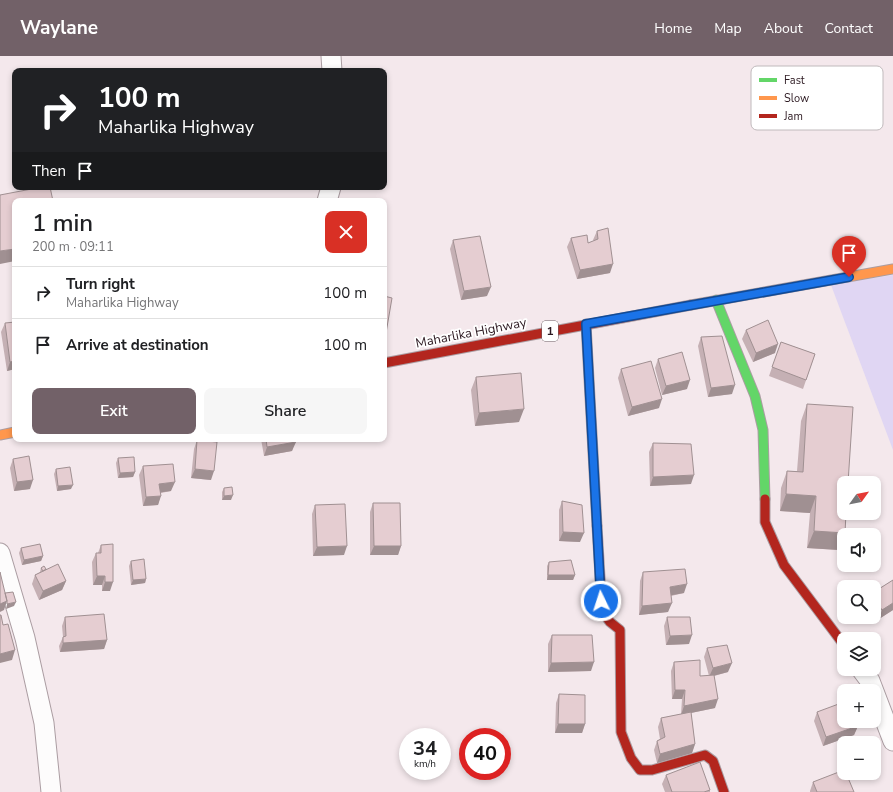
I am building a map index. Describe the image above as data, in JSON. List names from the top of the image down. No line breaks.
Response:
{"streets":{"main road":["1","Maharlika Highway"]},"legend":["Fast","Slow","Jam"],"north":"top right","page":{"header":"Waylane","nav":["Home","Map","About","Contact"],"turn":["100 m","Maharlika Highway"],"then":"Then","heading":["1 min","200 m · 09:11"],"list":[{"name":"Turn right","note":"Maharlika Highway","value":"100 m"},{"name":"Arrive at destination","value":"100 m"}],"buttons":["Exit","Share"],"map_buttons":["+","−"],"speed":"34 km/h","limit":"40"}}
